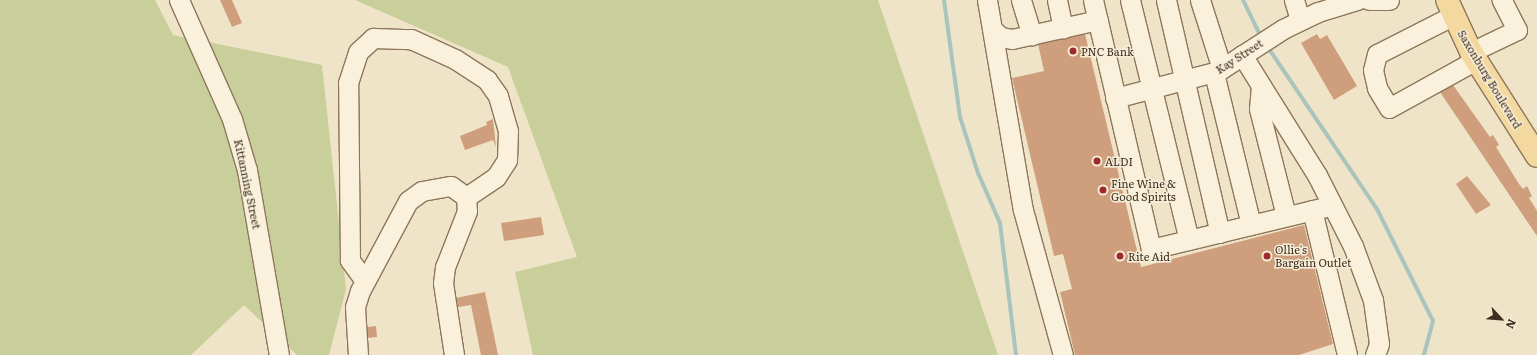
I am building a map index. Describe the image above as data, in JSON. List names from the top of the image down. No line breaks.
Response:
{"streets":{"main road":["Saxonburg Boulevard"],"street":["Kay Street","Kittanning Street"]},"places":["PNC Bank","ALDI","Fine Wine & Good Spirits","Rite Aid","Ollie's Bargain Outlet"],"north":"bottom right"}
